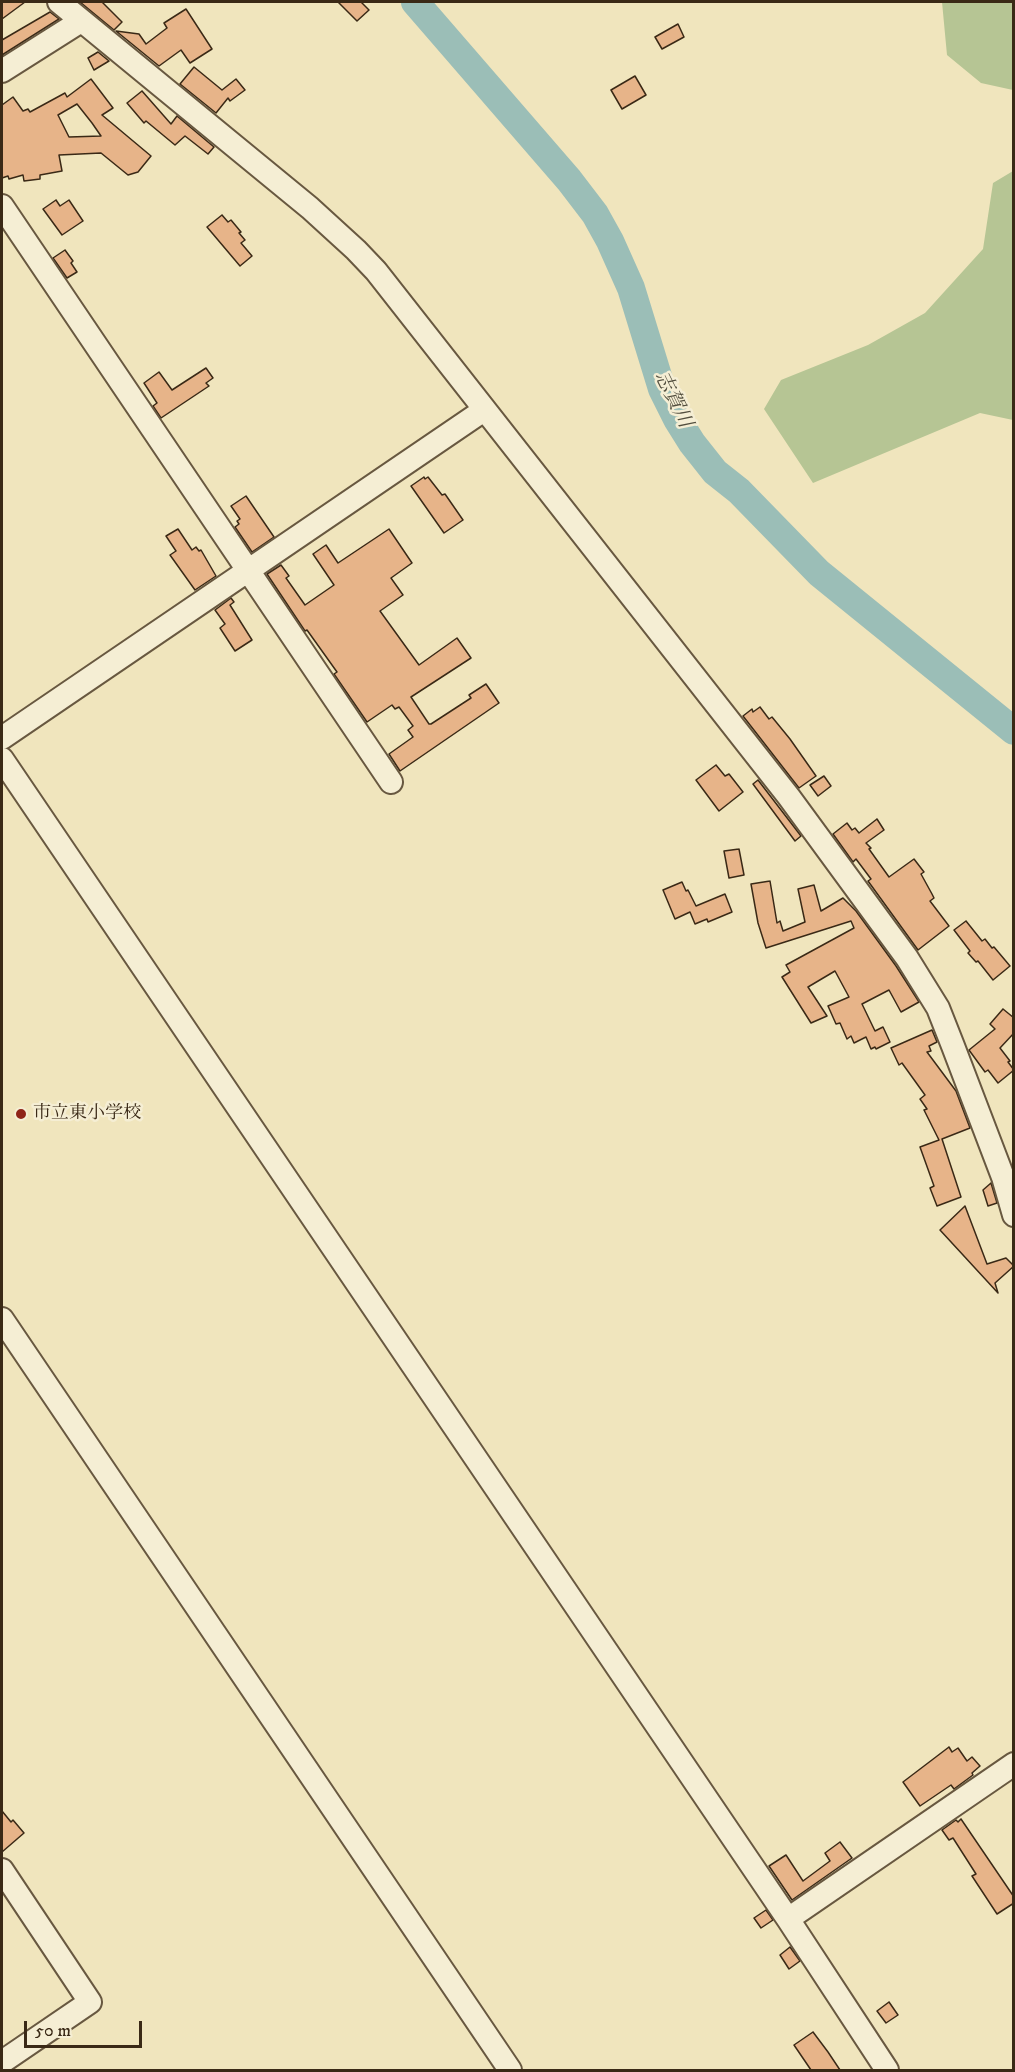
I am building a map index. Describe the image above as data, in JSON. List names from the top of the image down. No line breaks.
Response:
{"water":["志賀川"],"places":["市立東小学校"],"scale_bar":"50 m"}
